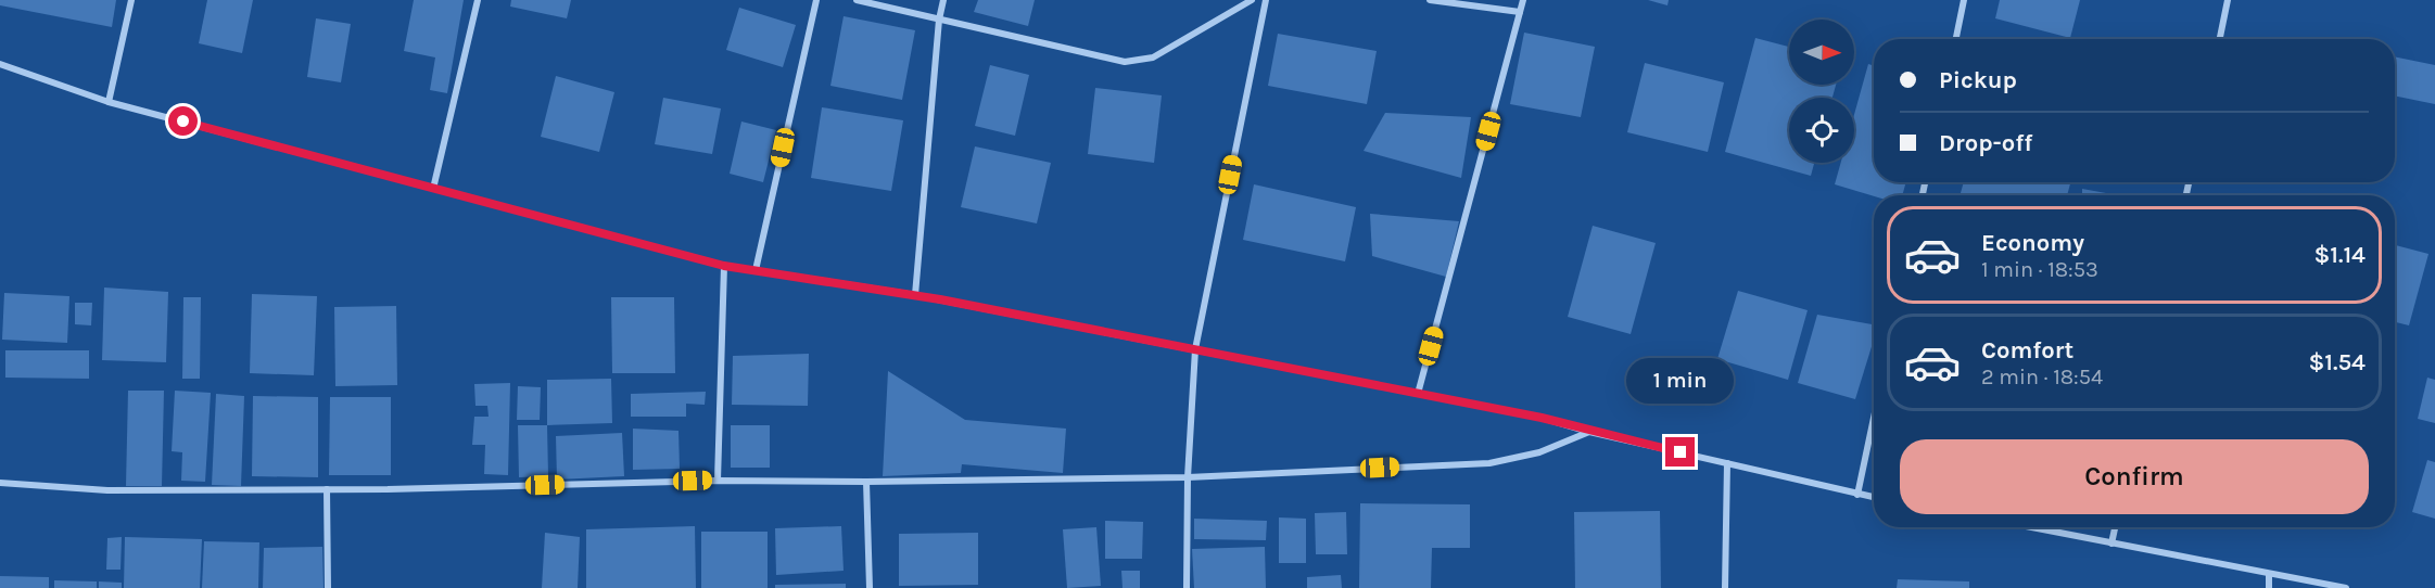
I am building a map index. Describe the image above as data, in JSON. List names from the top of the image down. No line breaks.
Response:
{"north":"right","page":{"banner":["Pickup","Drop-off"],"list":[{"name":"Economy","note":"1 min · 18:53","value":"$1.14"},{"name":"Comfort","note":"2 min · 18:54","value":"$1.54"}],"bubble":"1 min","buttons":"Confirm"}}
